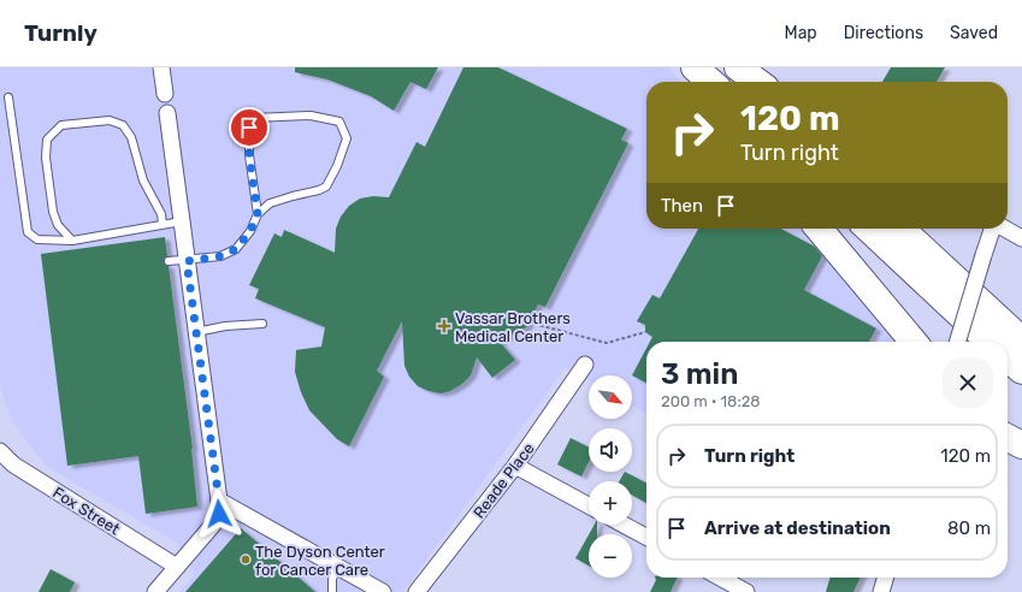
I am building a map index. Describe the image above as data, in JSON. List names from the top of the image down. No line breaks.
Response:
{"streets":{"street":["Reade Place","Fox Street"]},"places":{"health":["Vassar Brothers Medical Center"],"other":["The Dyson Center for Cancer Care"]},"north":"bottom right","page":{"header":"Turnly","nav":["Map","Directions","Saved"],"turn":["120 m","Turn right"],"then":"Then","heading":["3 min","200 m · 18:28"],"map_buttons":["+","−"],"list":[{"name":"Turn right","value":"120 m"},{"name":"Arrive at destination","value":"80 m"}]}}
